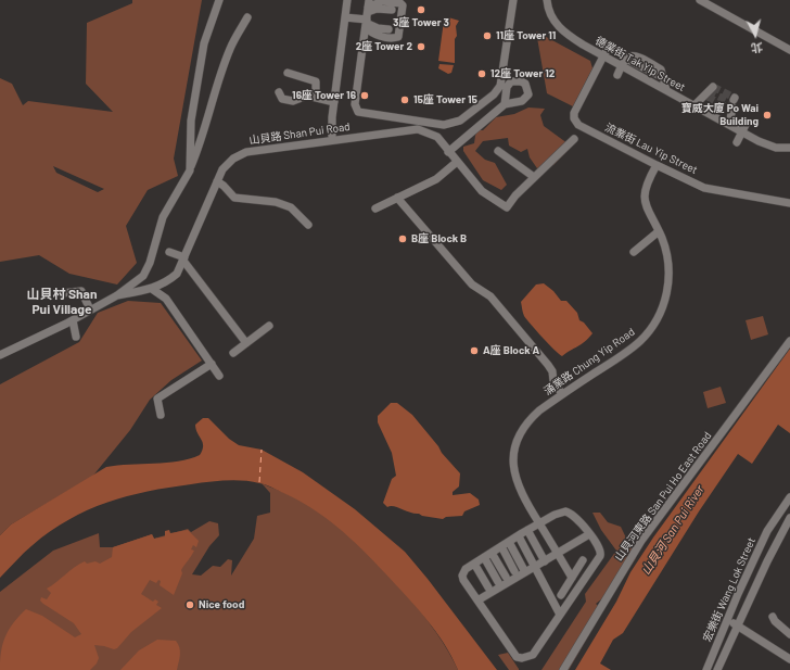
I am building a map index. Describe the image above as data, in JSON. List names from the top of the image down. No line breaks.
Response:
{"streets":{"street":["德業街 Tak Yip Street","山貝路 Shan Pui Road","流業街 Lau Yip Street","涌業路 Chung Yip Road","山貝河東路 San Pui Ho East Road","宏樂街 Wang Lok Street"]},"crossings":[["德業街 Tak Yip Street","流業街 Lau Yip Street"],["流業街 Lau Yip Street","涌業路 Chung Yip Road"]],"districts":["山貝村 Shan Pui Village"],"water":["山貝河 San Pui River"],"places":["3座 Tower 3","11座 Tower 11","2座 Tower 2","12座 Tower 12","16座 Tower 16","15座 Tower 15","寶威大廈 Po Wai Building","B座 Block B","A座 Block A","Nice food"],"north":"bottom"}
